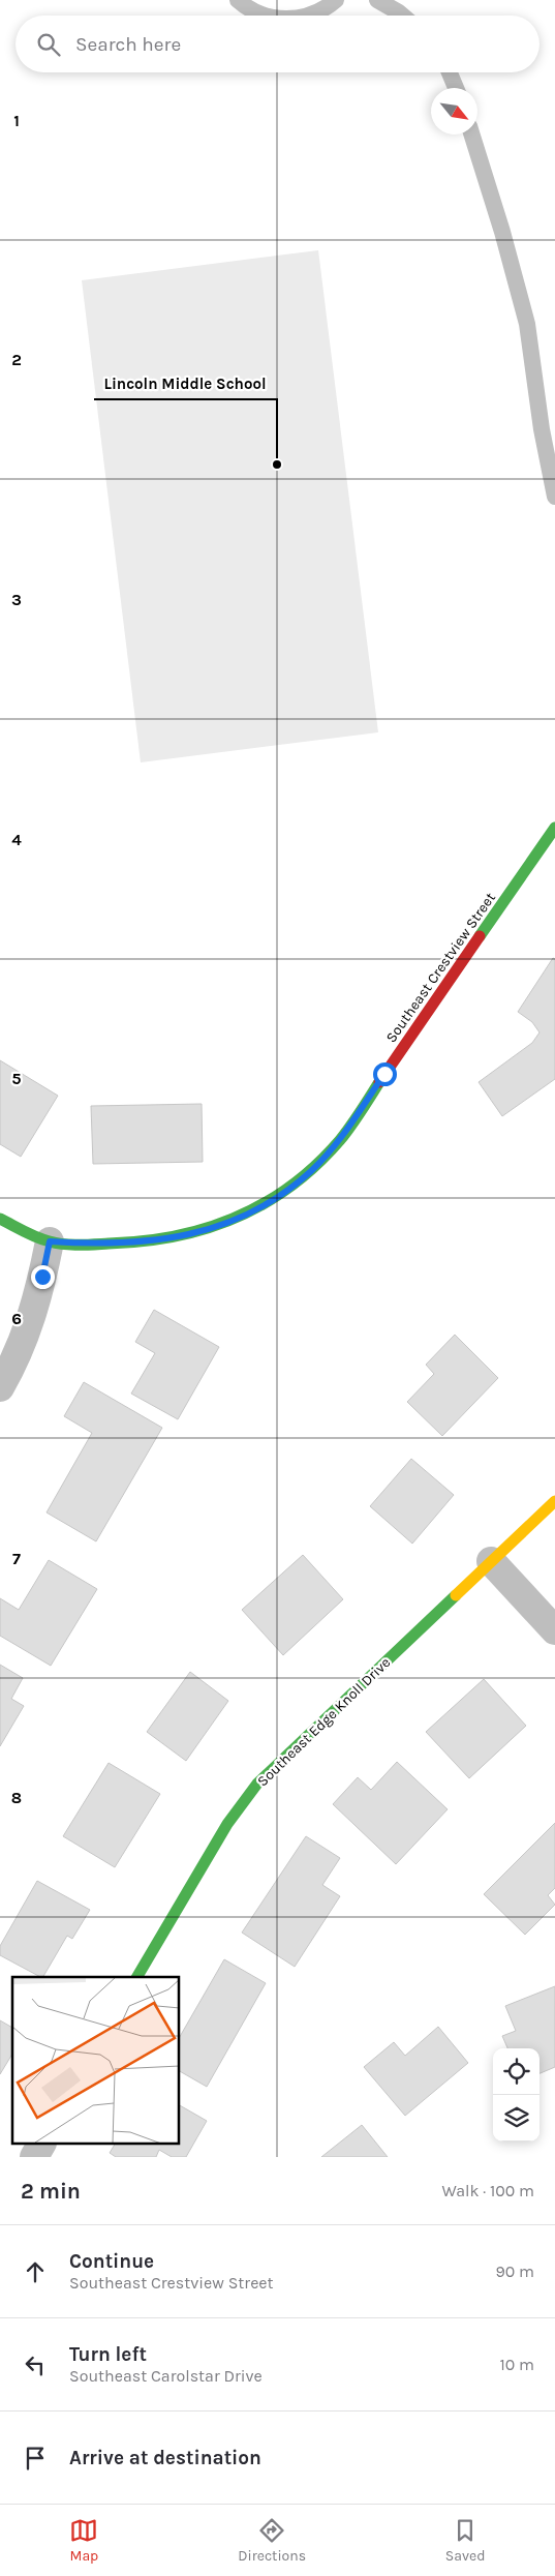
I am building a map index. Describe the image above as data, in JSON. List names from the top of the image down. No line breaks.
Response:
{"streets":{"street":["Southeast Crestview Street","Southeast Edge Knoll Drive"]},"places":["Lincoln Middle School"],"north":"bottom right","page":{"search":"Search here","heading":["2 min","Walk · 100 m"],"list":[["Continue","Southeast Crestview Street","90 m"],["Turn left","Southeast Carolstar Drive","10 m"],"Arrive at destination"],"nav":["Map","Directions","Saved"]},"grid":{"rows":["1","2","3","4","5","6","7","8"]}}
